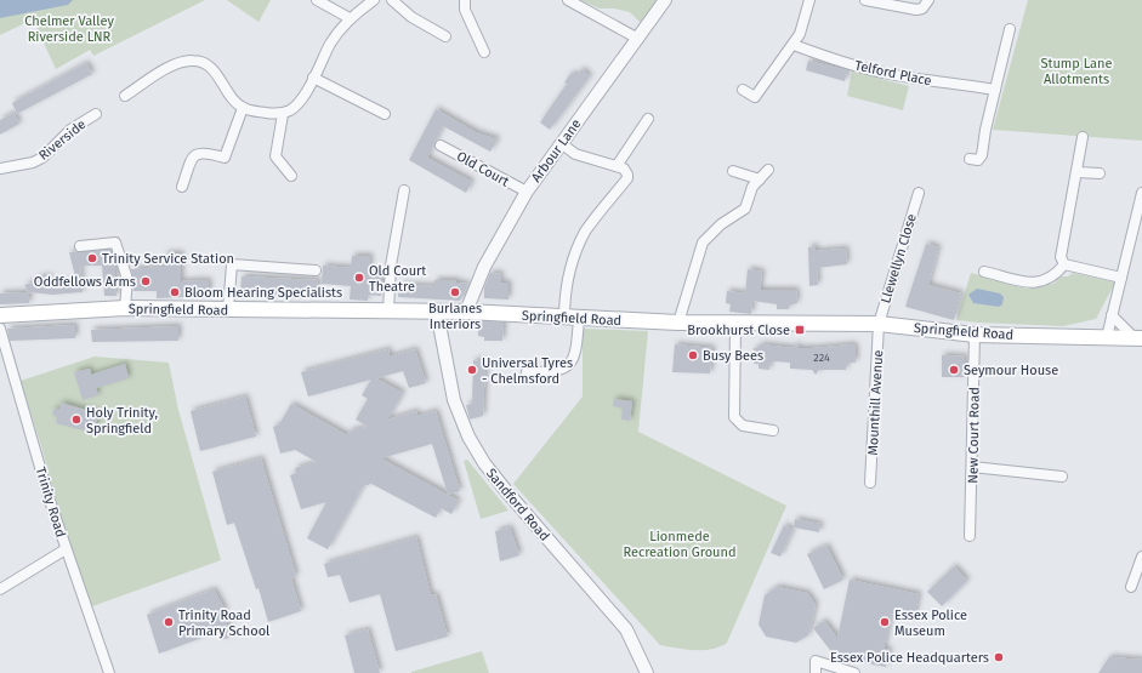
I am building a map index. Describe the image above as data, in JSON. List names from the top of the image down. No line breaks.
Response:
{"streets":{"main road":["Springfield Road"],"street":["Telford Place","Riverside","Arbour Lane","Old Court","Llewellyn Close","Mounthill Avenue","New Court Road","Trinity Road","Sandford Road"]},"crossings":[["Arbour Lane","Old Court"],["Arbour Lane","Springfield Road"],["Llewellyn Close","Springfield Road"],["Llewellyn Close","Mounthill Avenue"],["Springfield Road","Mounthill Avenue"],["Springfield Road","New Court Road"],["Springfield Road","Sandford Road"]],"parks":["Chelmer Valley Riverside LNR","Stump Lane Allotments","Lionmede Recreation Ground"],"places":{"other":["Trinity Service Station","Old Court Theatre","Oddfellows Arms","Bloom Hearing Specialists","Burlanes Interiors","Busy Bees","Universal Tyres - Chelmsford","Seymour House","Holy Trinity, Springfield","Trinity Road Primary School","Essex Police Museum","Essex Police Headquarters"],"transit":["Brookhurst Close"]},"house_numbers":["224"]}
